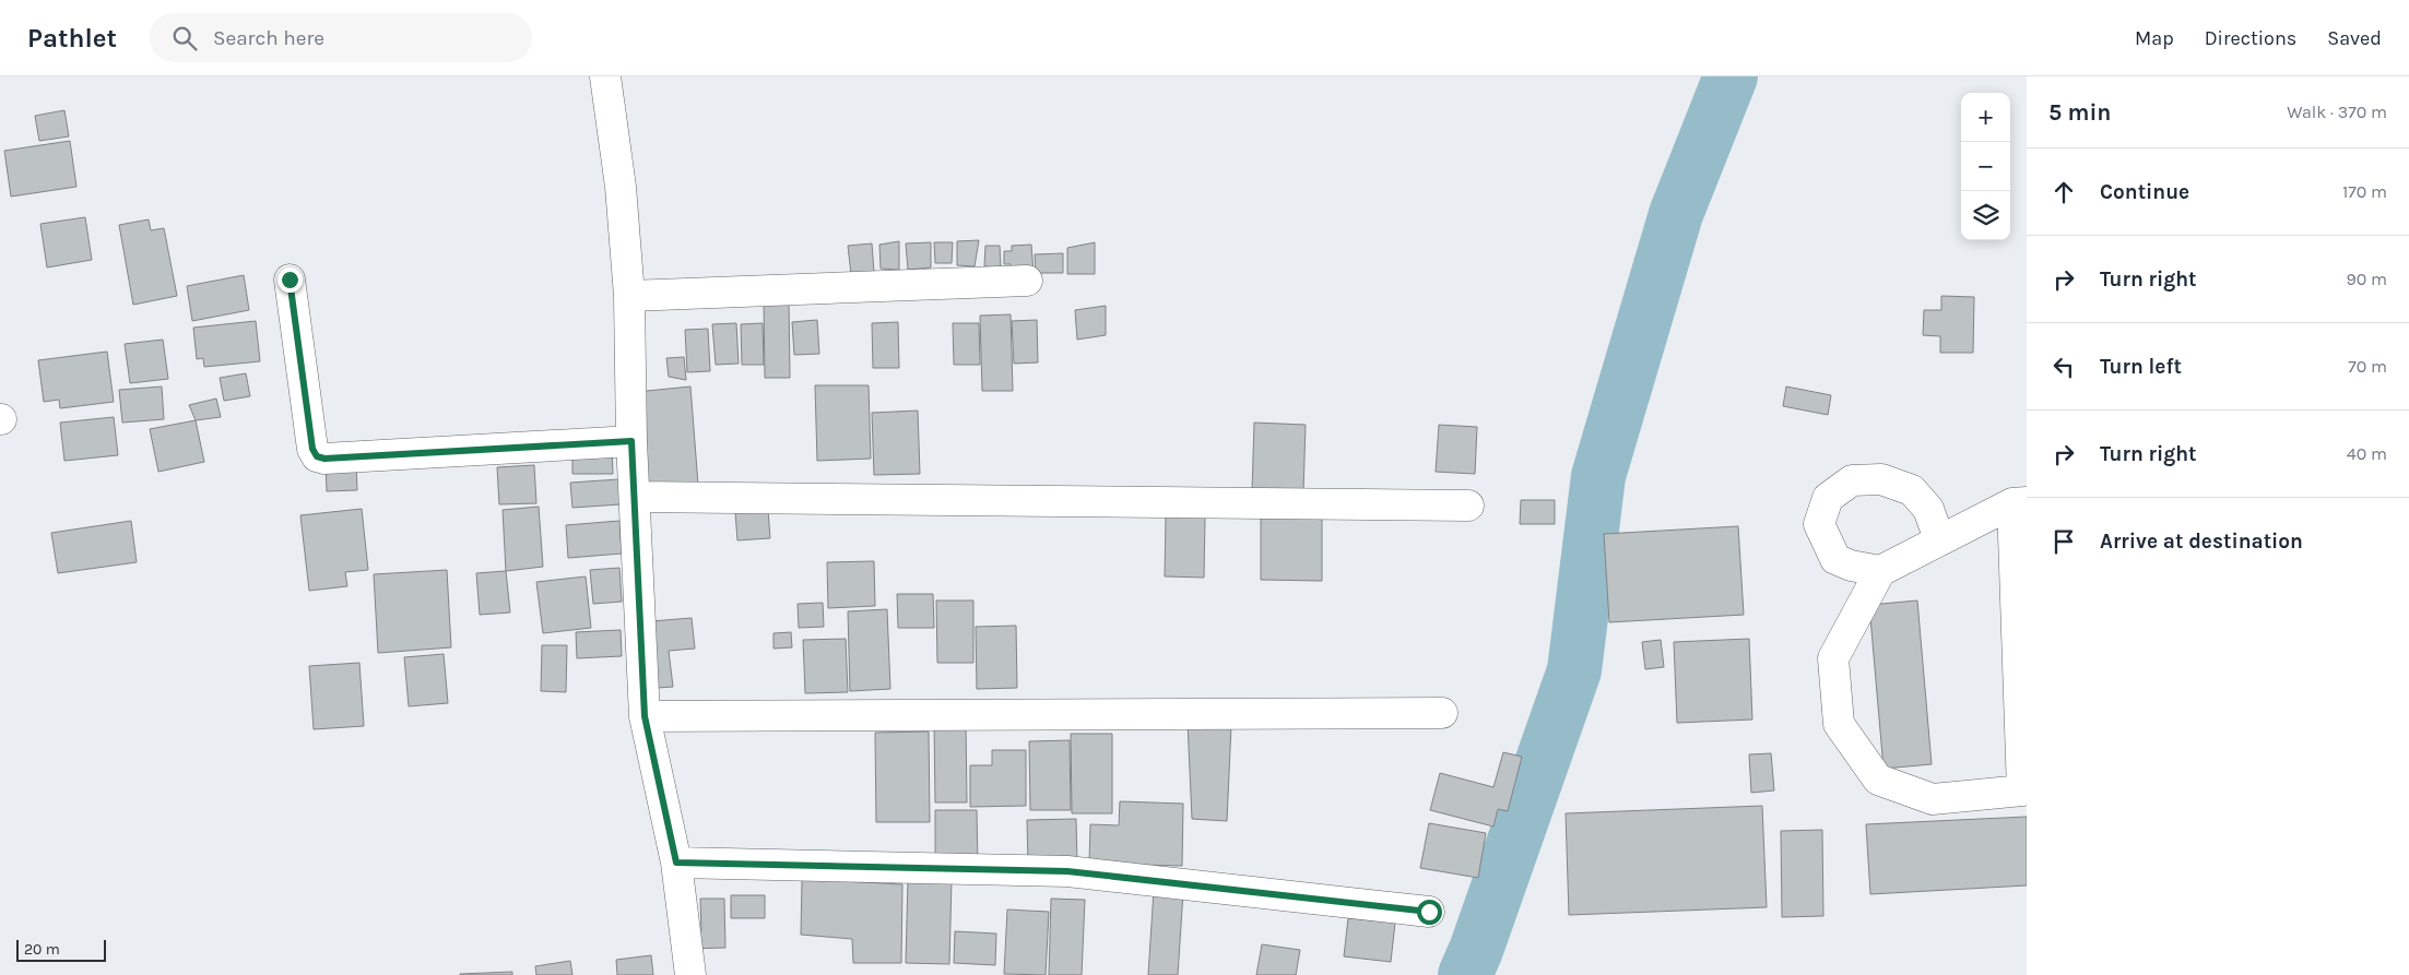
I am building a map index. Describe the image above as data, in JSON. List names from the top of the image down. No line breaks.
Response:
{"scale_bar":"20 m","page":{"header":"Pathlet","search":"Search here","nav":["Map","Directions","Saved"],"heading":["5 min","Walk · 370 m"],"map_buttons":["+","−"],"list":[["Continue","170 m"],["Turn right","90 m"],["Turn left","70 m"],["Turn right","40 m"],"Arrive at destination"],"scale":"20 m"}}
